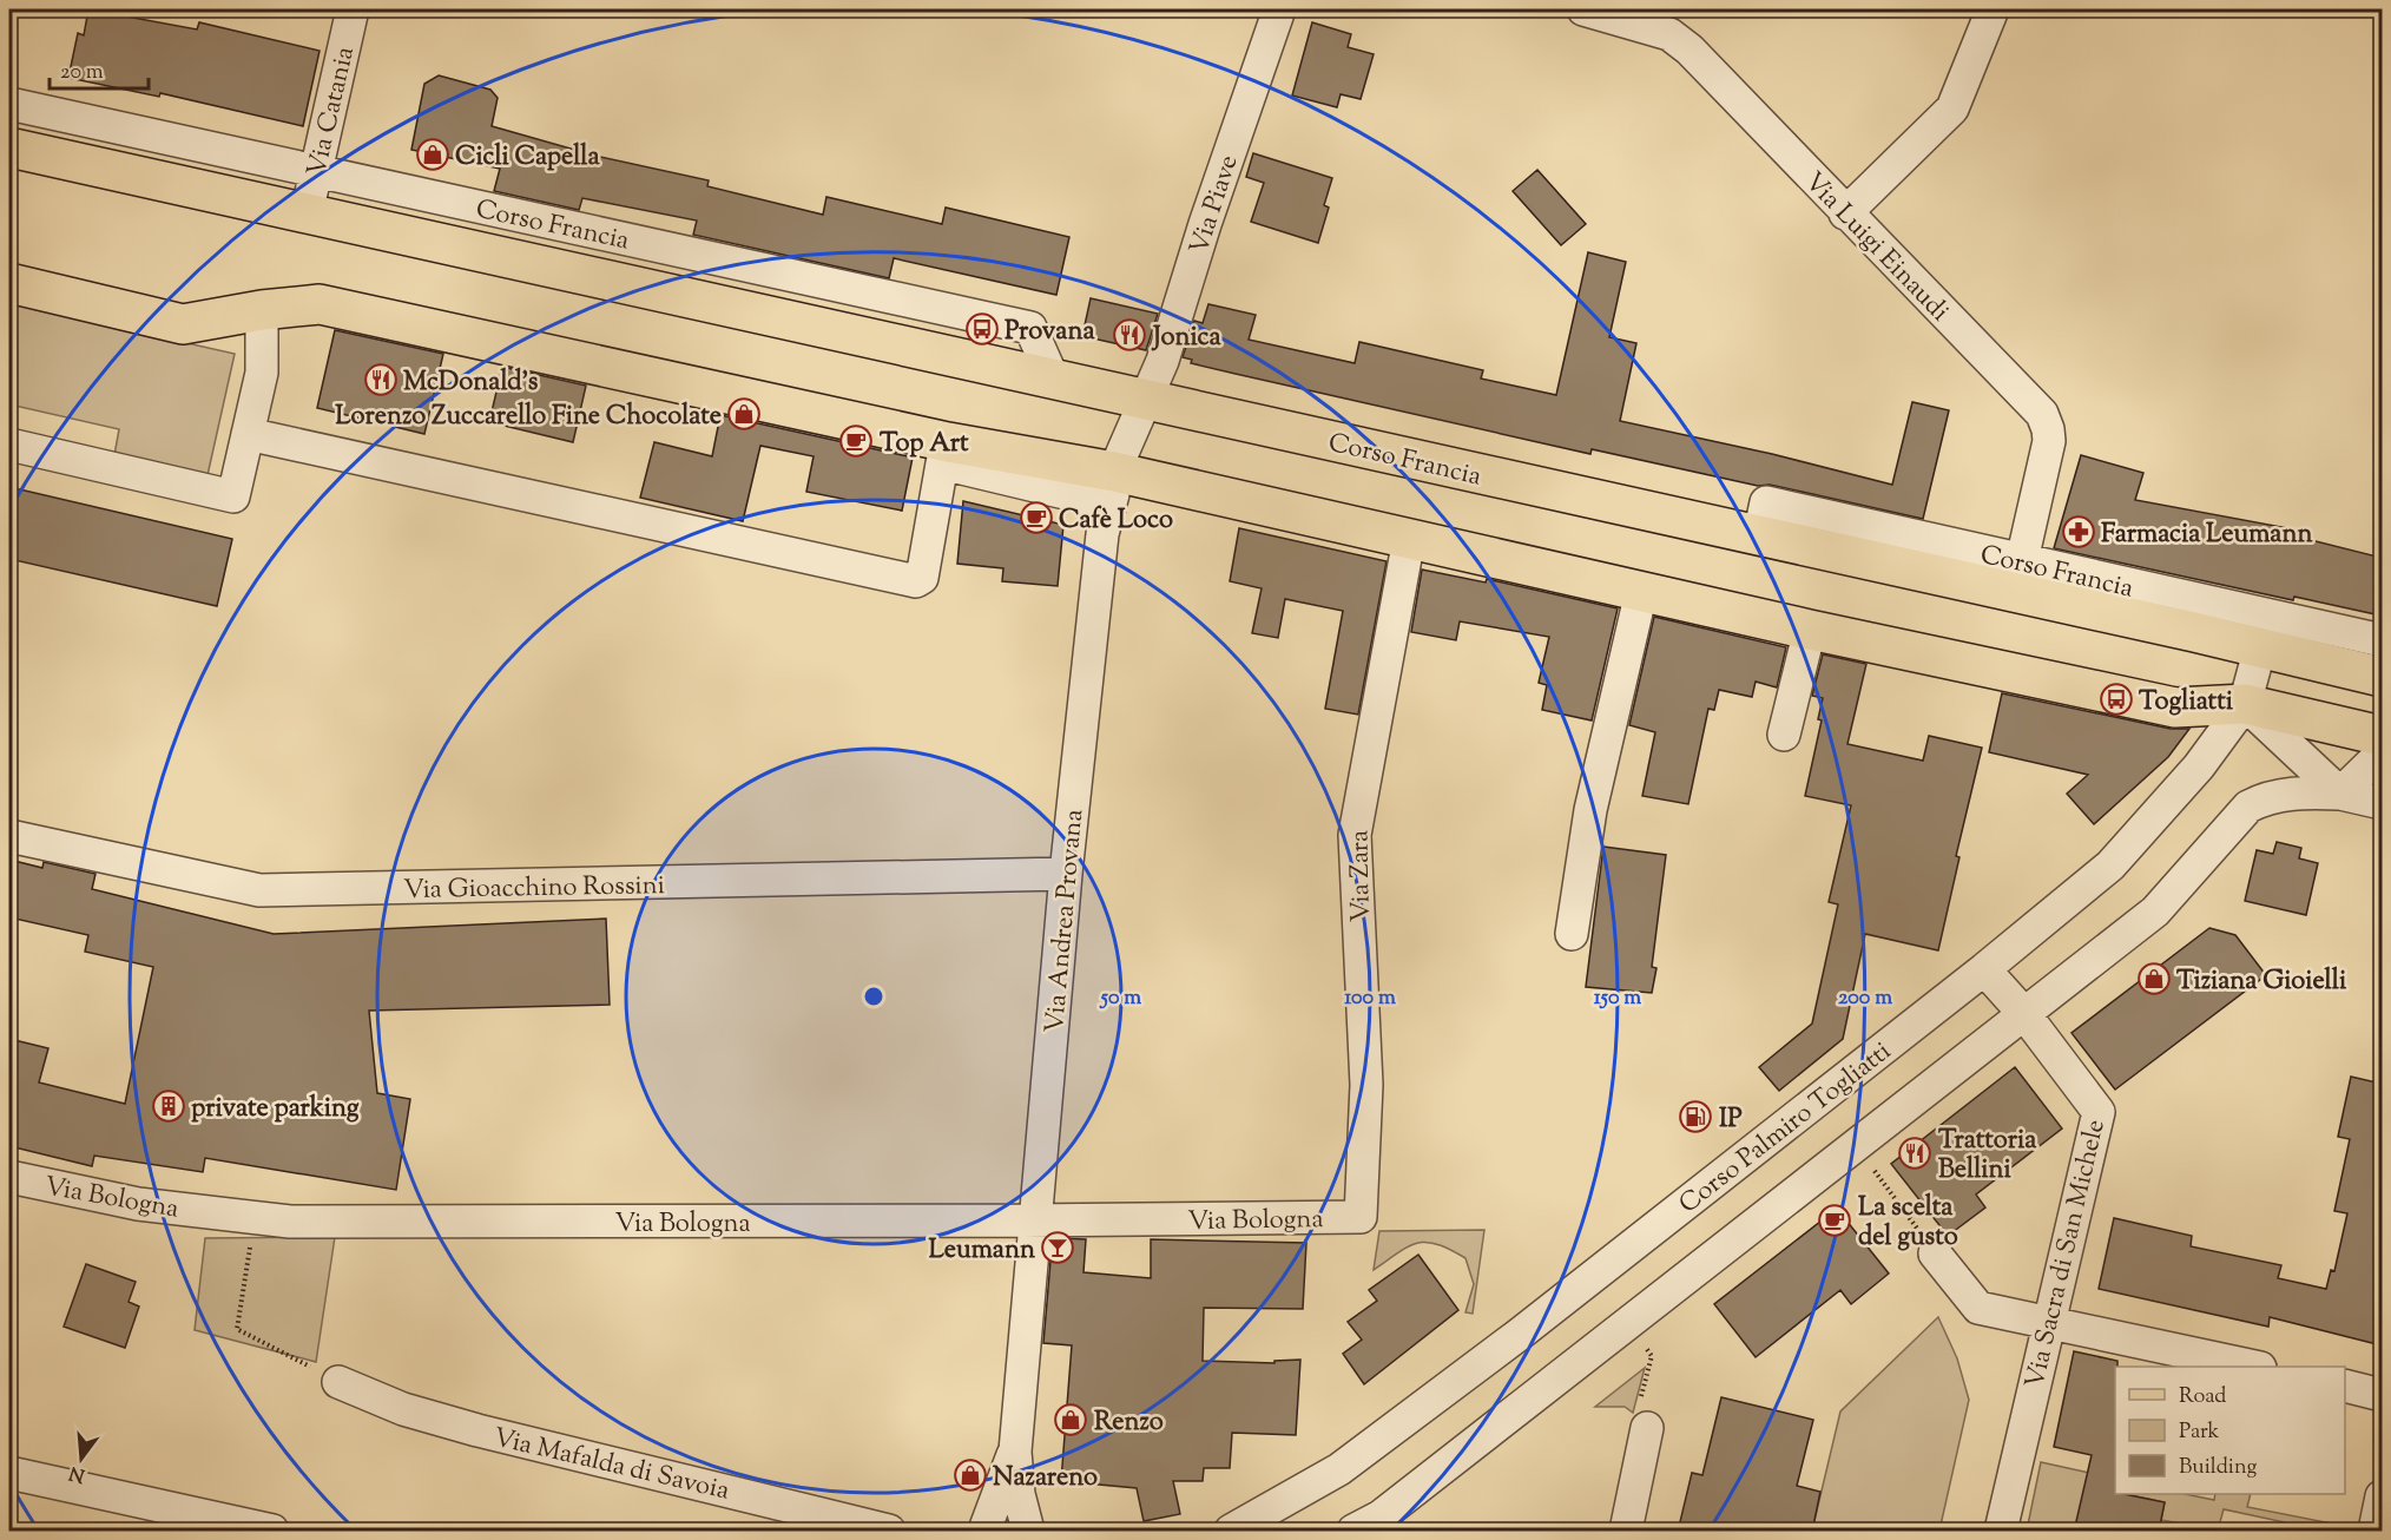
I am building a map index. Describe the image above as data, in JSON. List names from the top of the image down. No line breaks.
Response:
{"streets":{"main road":["Corso Francia"],"street":["Via Catania","Via Piave","Via Luigi Einaudi","Via Zara","Via Gioacchino Rossini","Via Andrea Provana","Corso Palmiro Togliatti","Via Bologna","Via Sacra di San Michele","Via Mafalda di Savoia"]},"crossings":[["Via Catania","Corso Francia"],["Via Piave","Corso Francia"],["Via Piave","Via Andrea Provana"],["Corso Francia","Via Luigi Einaudi"],["Corso Francia","Via Andrea Provana"],["Corso Francia","Corso Palmiro Togliatti"],["Via Zara","Via Bologna"],["Via Gioacchino Rossini","Via Andrea Provana"],["Via Andrea Provana","Via Bologna"],["Corso Palmiro Togliatti","Via Sacra di San Michele"]],"places":{"shop":["Cicli Capella","Lorenzo Zuccarello Fine Chocolate","Tiziana Gioielli","Renzo","Nazareno"],"bus stop":["Provana","Togliatti"],"restaurant":["Jonica","McDonald's","Trattoria Bellini"],"cafe":["Top Art","Cafè Loco","La scelta del gusto"],"pharmacy":["Farmacia Leumann"],"building":["private parking"],"fuel station":["IP"],"bar":["Leumann"]},"legend":["Road","Park","Building"],"scale_bar":"20 m","north":"bottom","rings":["50 m","100 m","150 m","200 m"]}
